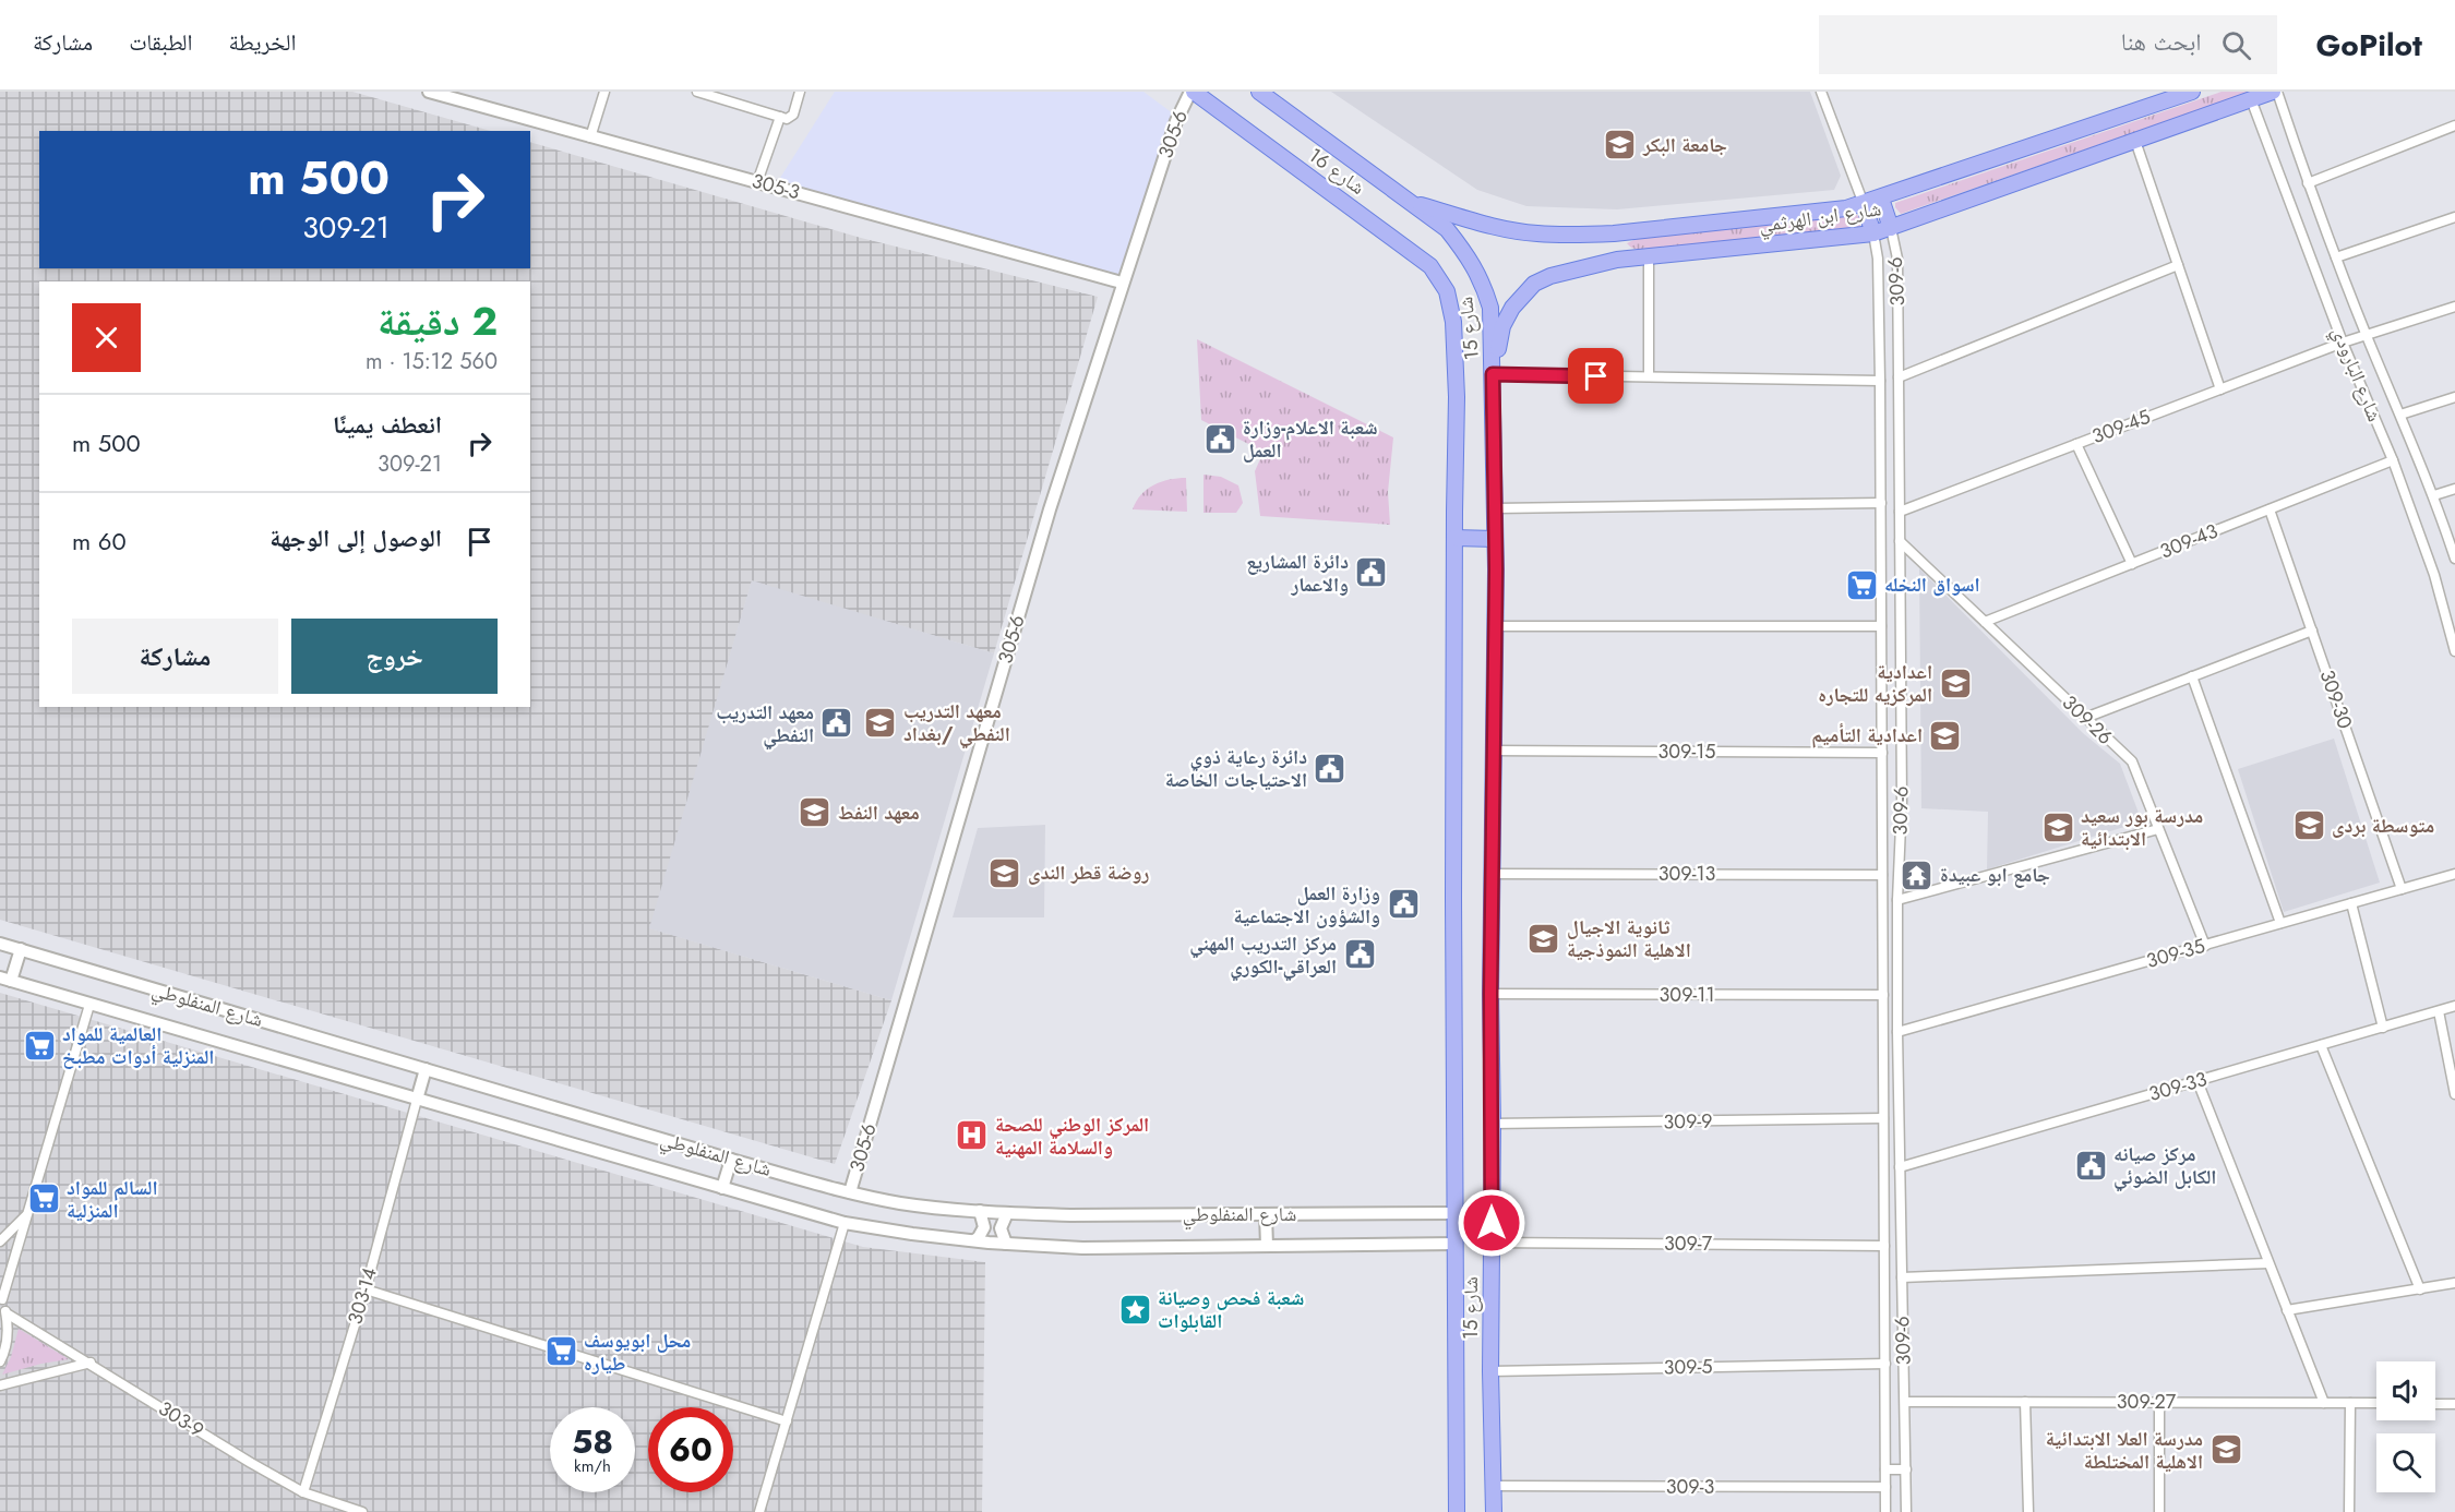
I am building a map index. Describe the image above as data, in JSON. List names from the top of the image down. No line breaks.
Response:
{"streets":{"main road":["شارع 16","شارع ابن الهرثمي","شارع 15"],"street":["305-6","305-3","309-6","شارع البارودي","309-45","309-43","309-30","309-26","309-15","309-13","309-35","309-11","شارع المنفلوطي","309-33","309-9","309-7","303-14","309-5","309-27","303-9","309-3"]},"crossings":[["305-6","شارع 16"],["305-6","305-3"],["305-6","شارع المنفلوطي"],["شارع 16","شارع ابن الهرثمي"],["شارع 16","شارع 15"],["شارع ابن الهرثمي","309-6"],["شارع ابن الهرثمي","شارع 15"],["شارع ابن الهرثمي","شارع البارودي"],["309-6","309-45"],["309-6","309-26"],["309-6","309-15"],["309-6","309-13"],["309-6","309-35"],["309-6","309-11"],["309-6","309-33"],["309-6","309-9"],["309-6","309-7"],["309-6","309-5"],["309-6","309-27"],["309-6","309-3"],["شارع 15","309-15"],["شارع 15","309-13"],["شارع 15","309-11"],["شارع 15","شارع المنفلوطي"],["شارع 15","309-9"],["شارع 15","309-7"],["شارع 15","309-5"],["شارع 15","309-3"],["شارع البارودي","309-45"],["شارع البارودي","309-43"],["309-43","309-30"],["309-43","309-26"],["309-30","309-35"],["309-26","309-35"],["شارع المنفلوطي","303-14"],["303-14","303-9"]],"places":{"school or university":["جامعة البكر","اعدادية المركزيه للتجاره","معهد التدريب النفطي /بغداد","اعدادية التأميم","معهد النفط","متوسطة بردى","مدرسة بور سعيد الابتدائية","روضة قطر الندى","ثانوية الاجيال الاهلية النموذجية","مدرسة العلا الابتدائية الاهلية المختلطة"],"public building":["شعبة الاعلام-وزارة العمل","دائرة المشاريع والاعمار","معهد التدريب النفطي","دائرة رعاية ذوي الاحتياجات الخاصة","وزارة العمل والشؤون الاجتماعية","مركز التدريب المهني العراقي-الكوري","مركز صيانه الكابل الضوئي"],"supermarket":["اسواق النخله","العالمية للمواد المنزلية أدوات مطبخ","السالم للمواد المنزلية","محل ابويوسف طياره"],"temple":["جامع ابو عبيدة"],"hospital":["المركز الوطني للصحة والسلامة المهنية"],"place":["شعبة فحص وصيانة القابلوات"]},"page":{"header":"GoPilot","search":"ابحث هنا","nav":["الخريطة","الطبقات","مشاركة"],"turn":["500 m","309-21"],"heading":["2 دقيقة","560 m · 15:12"],"list":[{"name":"انعطف يمينًا","note":"309-21","value":"500 m"},{"name":"الوصول إلى الوجهة","value":"60 m"}],"buttons":["خروج","مشاركة"],"speed":"58 km/h","limit":"60"}}
